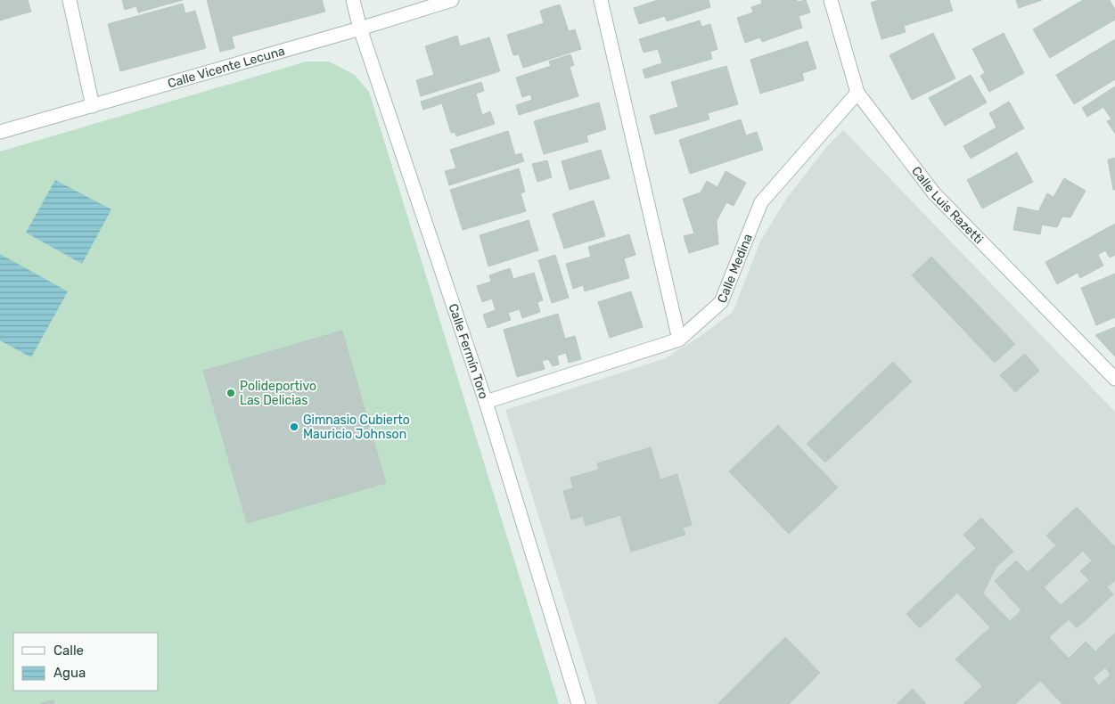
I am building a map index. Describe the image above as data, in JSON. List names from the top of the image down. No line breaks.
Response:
{"streets":{"street":["Calle Vicente Lecuna","Calle Luis Razetti","Calle Medina","Calle Fermín Toro"]},"crossings":[["Calle Vicente Lecuna","Calle Fermín Toro"],["Calle Luis Razetti","Calle Medina"],["Calle Medina","Calle Fermín Toro"]],"places":["Polideportivo Las Delicias","Gimnasio Cubierto Mauricio Johnson"],"legend":["Calle","Agua"]}
